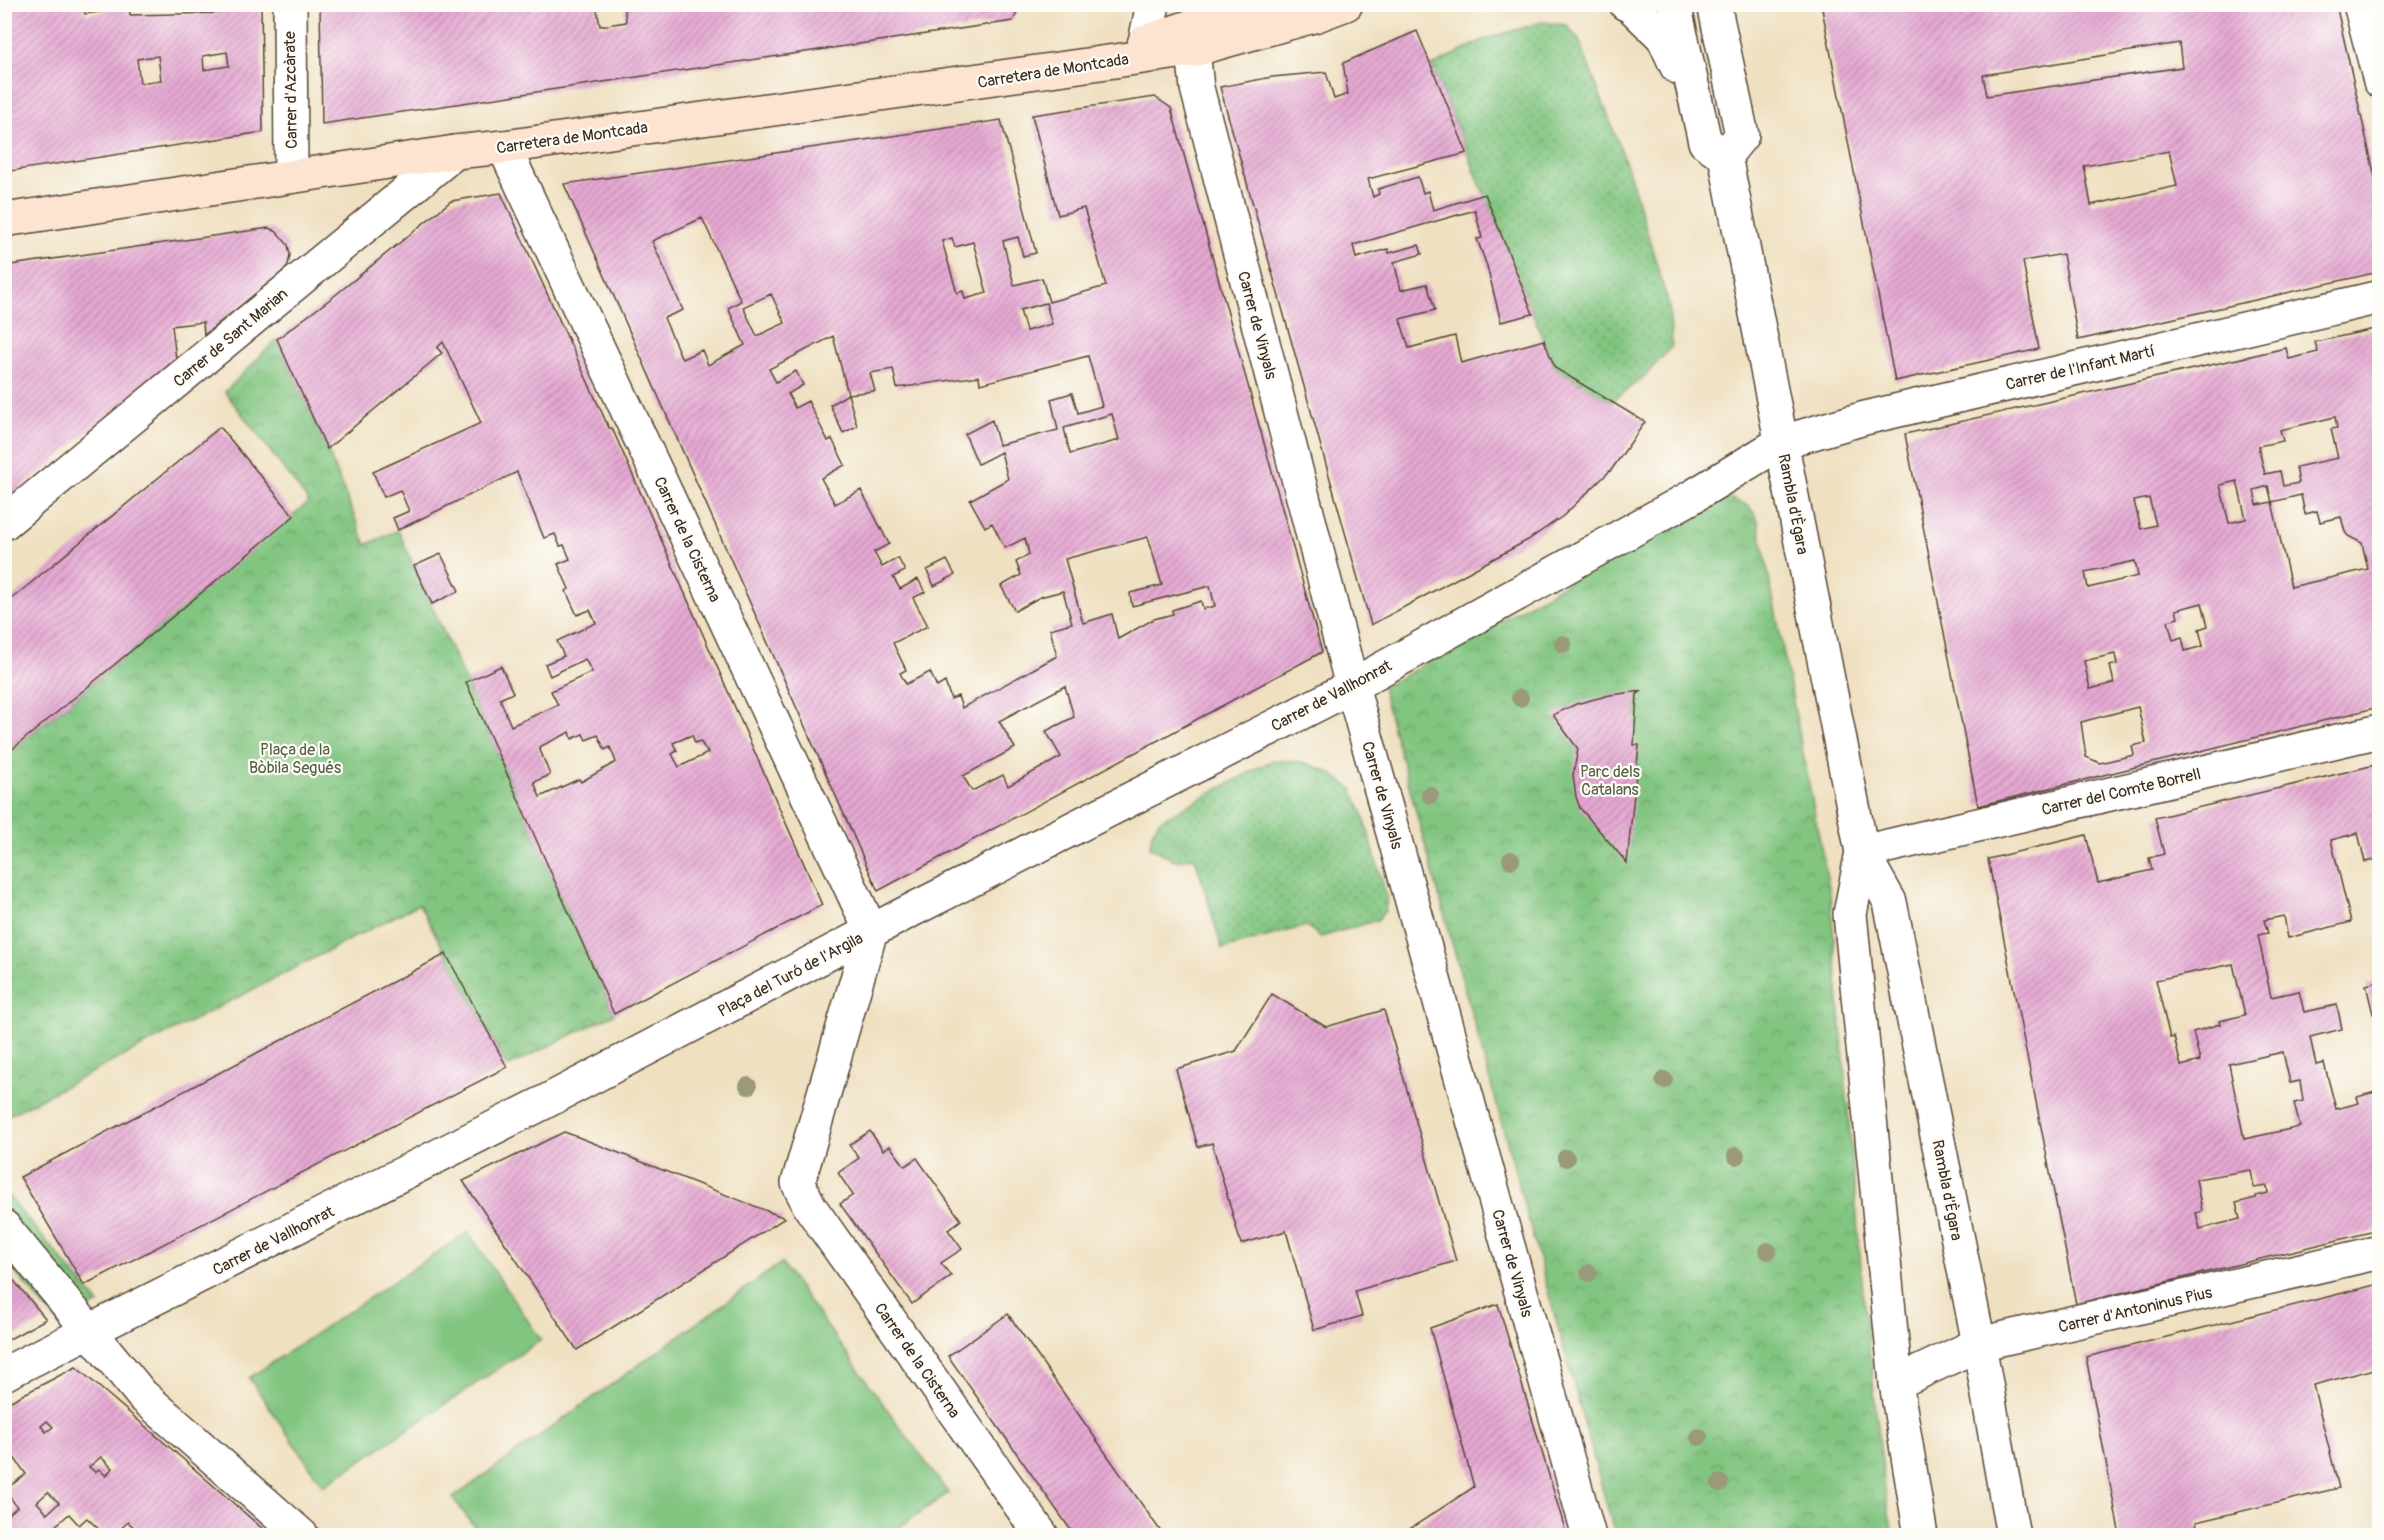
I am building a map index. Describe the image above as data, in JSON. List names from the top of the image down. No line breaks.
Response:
{"streets":{"street":["Carretera de Montcada","Carrer d'Azcàrate","Carrer de Vinyals","Carrer de Sant Marian","Carrer de l'Infant Martí","Rambla d'Ègara","Carrer de la Cisterna","Carrer de Vallhonrat","Carrer del Comte Borrell","Plaça del Turó de l'Argila","Carrer d'Antoninus Pius"]},"crossings":[["Carretera de Montcada","Carrer d'Azcàrate"],["Carretera de Montcada","Carrer de Vinyals"],["Carretera de Montcada","Carrer de Sant Marian"],["Carretera de Montcada","Carrer de la Cisterna"],["Carrer de Vinyals","Carrer de Vallhonrat"],["Carrer de l'Infant Martí","Rambla d'Ègara"],["Carrer de l'Infant Martí","Carrer de Vallhonrat"],["Rambla d'Ègara","Carrer de Vallhonrat"],["Rambla d'Ègara","Carrer del Comte Borrell"],["Rambla d'Ègara","Carrer d'Antoninus Pius"],["Carrer de la Cisterna","Carrer de Vallhonrat"],["Carrer de la Cisterna","Plaça del Turó de l'Argila"],["Carrer de Vallhonrat","Plaça del Turó de l'Argila"]],"parks":["Plaça de la Bòbila Segués","Parc dels Catalans"]}
